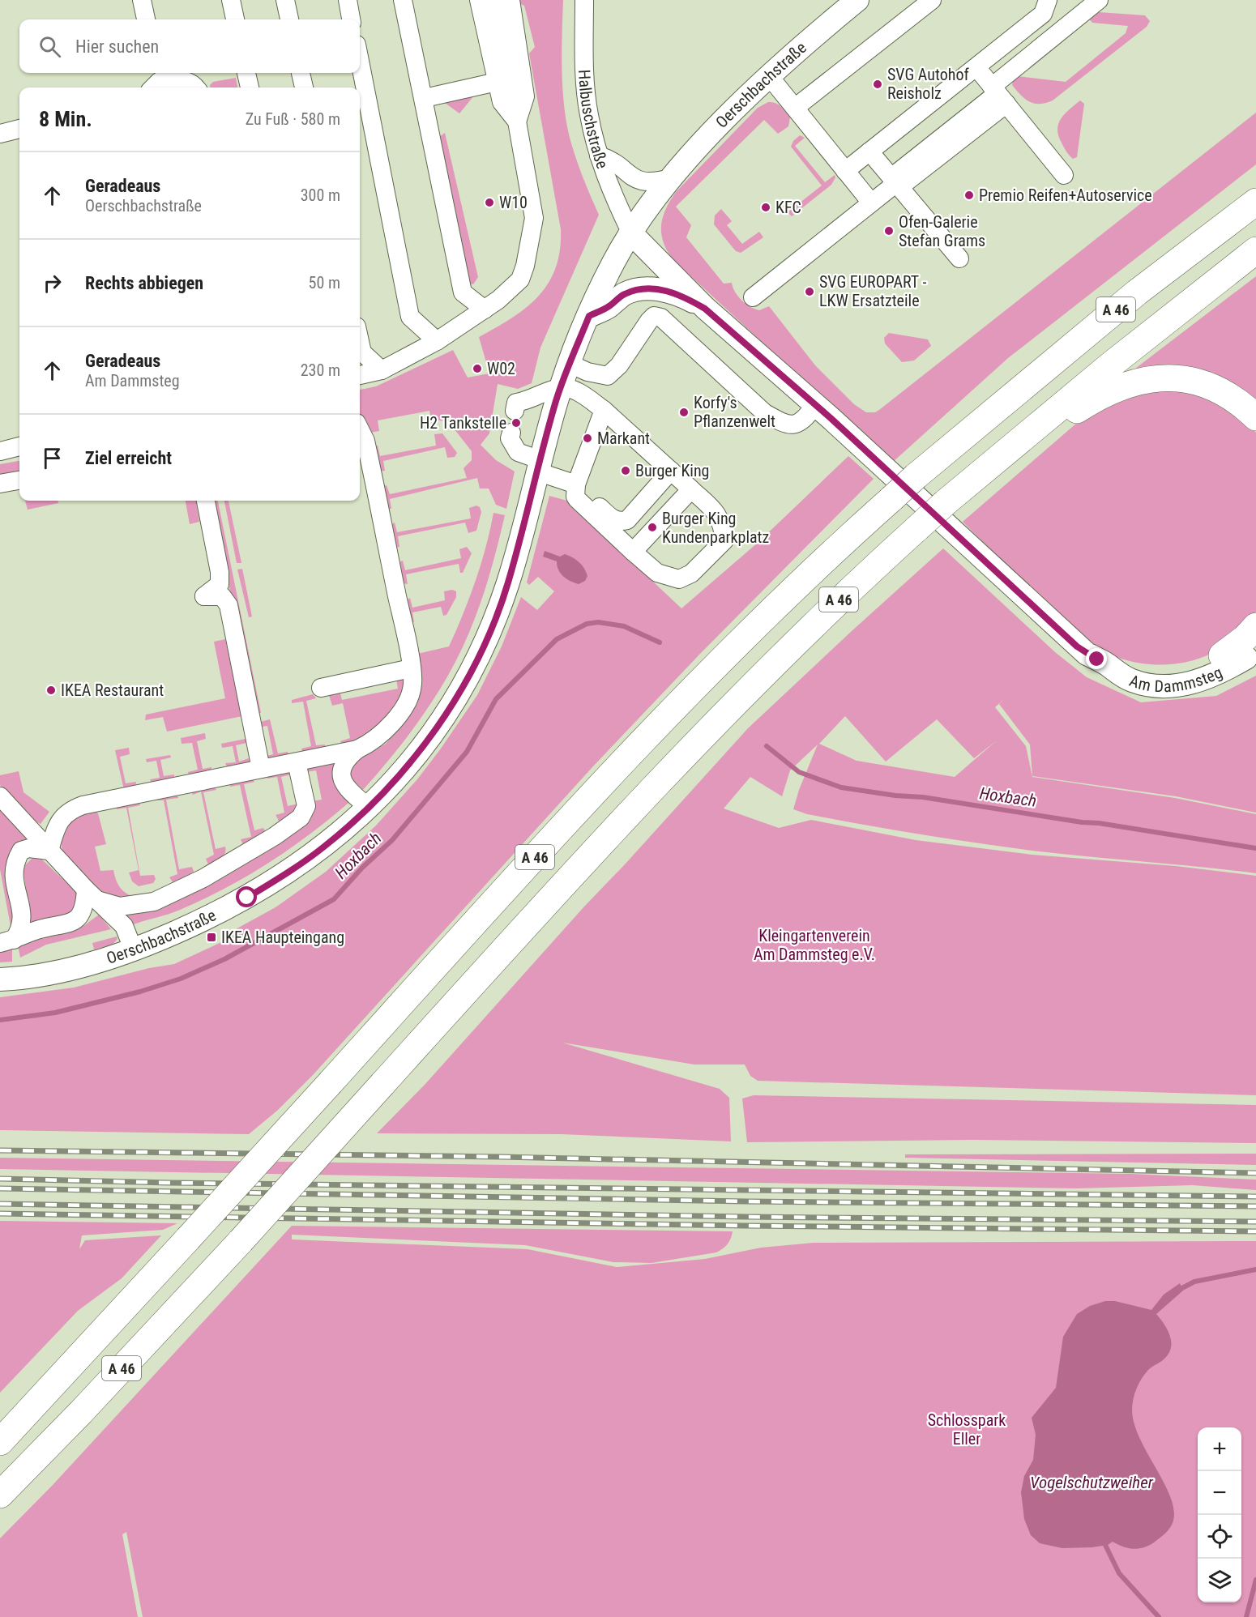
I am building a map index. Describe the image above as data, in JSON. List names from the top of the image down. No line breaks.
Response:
{"streets":{"highway":["A 46"],"main road":["Oerschbachstraße","Am Dammsteg"],"street":["Halbuschstraße"]},"crossings":[["Oerschbachstraße","Halbuschstraße"],["Oerschbachstraße","Am Dammsteg"],["Halbuschstraße","Am Dammsteg"]],"water":["Hoxbach","Vogelschutzweiher"],"parks":["Kleingartenverein Am Dammsteg e.V.","Schlosspark Eller"],"places":{"other":["SVG Autohof Reisholz","Premio Reifen+Autoservice","W10","KFC","Ofen-Galerie Stefan Grams","SVG EUROPART - LKW Ersatzteile","W02","Korfy's Pflanzenwelt","H2 Tankstelle","Markant","Burger King","Burger King Kundenparkplatz","IKEA Restaurant"],"transit":["IKEA Haupteingang"]},"page":{"search":"Hier suchen","heading":["8 Min.","Zu Fuß · 580 m"],"list":[["Geradeaus","Oerschbachstraße","300 m"],["Rechts abbiegen","50 m"],["Geradeaus","Am Dammsteg","230 m"],"Ziel erreicht"],"map_buttons":["+","−"]}}
